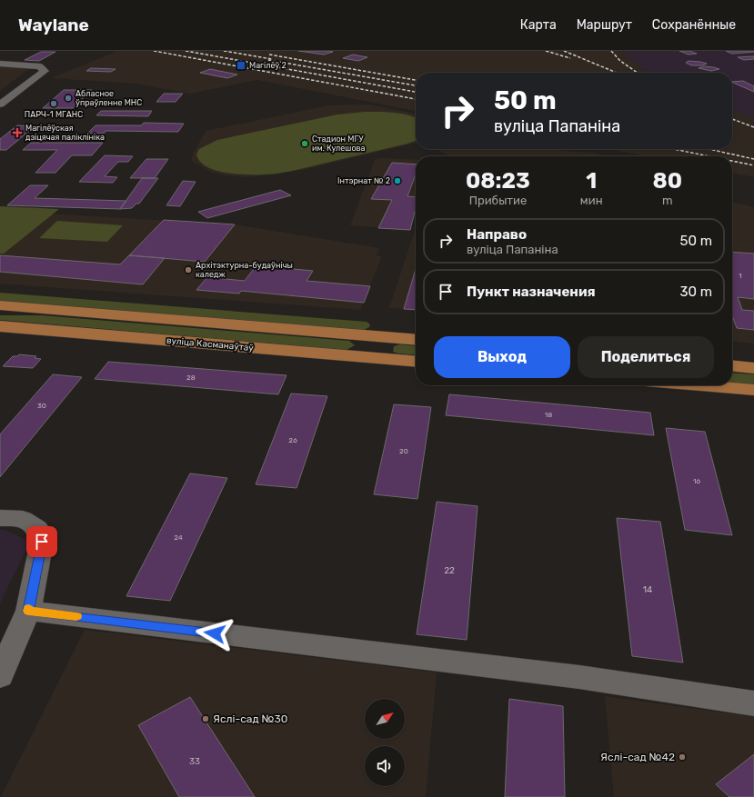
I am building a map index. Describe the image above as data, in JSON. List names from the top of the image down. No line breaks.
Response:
{"streets":{"main road":["вуліца Касманаўтаў"]},"places":{"transit":["Магілёў 2"],"other":["Абласное ўпраўленне МНС","ПАРЧ-1 МГАНС","Стадион МГУ им. Кулешова","Інтэрнат № 2","Архітэктурна-будаўнічы каледж","Яслі-сад №30","Яслі-сад №42"],"health":["Магілёўская дзіцячая паліклініка"]},"house_numbers":["1","28","30","18","26","20","16","24","22","14","33"],"north":"top right","page":{"header":"Waylane","nav":["Карта","Маршрут","Сохранённые"],"turn":["50 m","вуліца Папаніна"],"eta":["08:23","Прибытие","1","мин","80","m"],"list":[{"name":"Направо","note":"вуліца Папаніна","value":"50 m"},{"name":"Пункт назначения","value":"30 m"}],"buttons":["Выход","Поделиться"]}}
